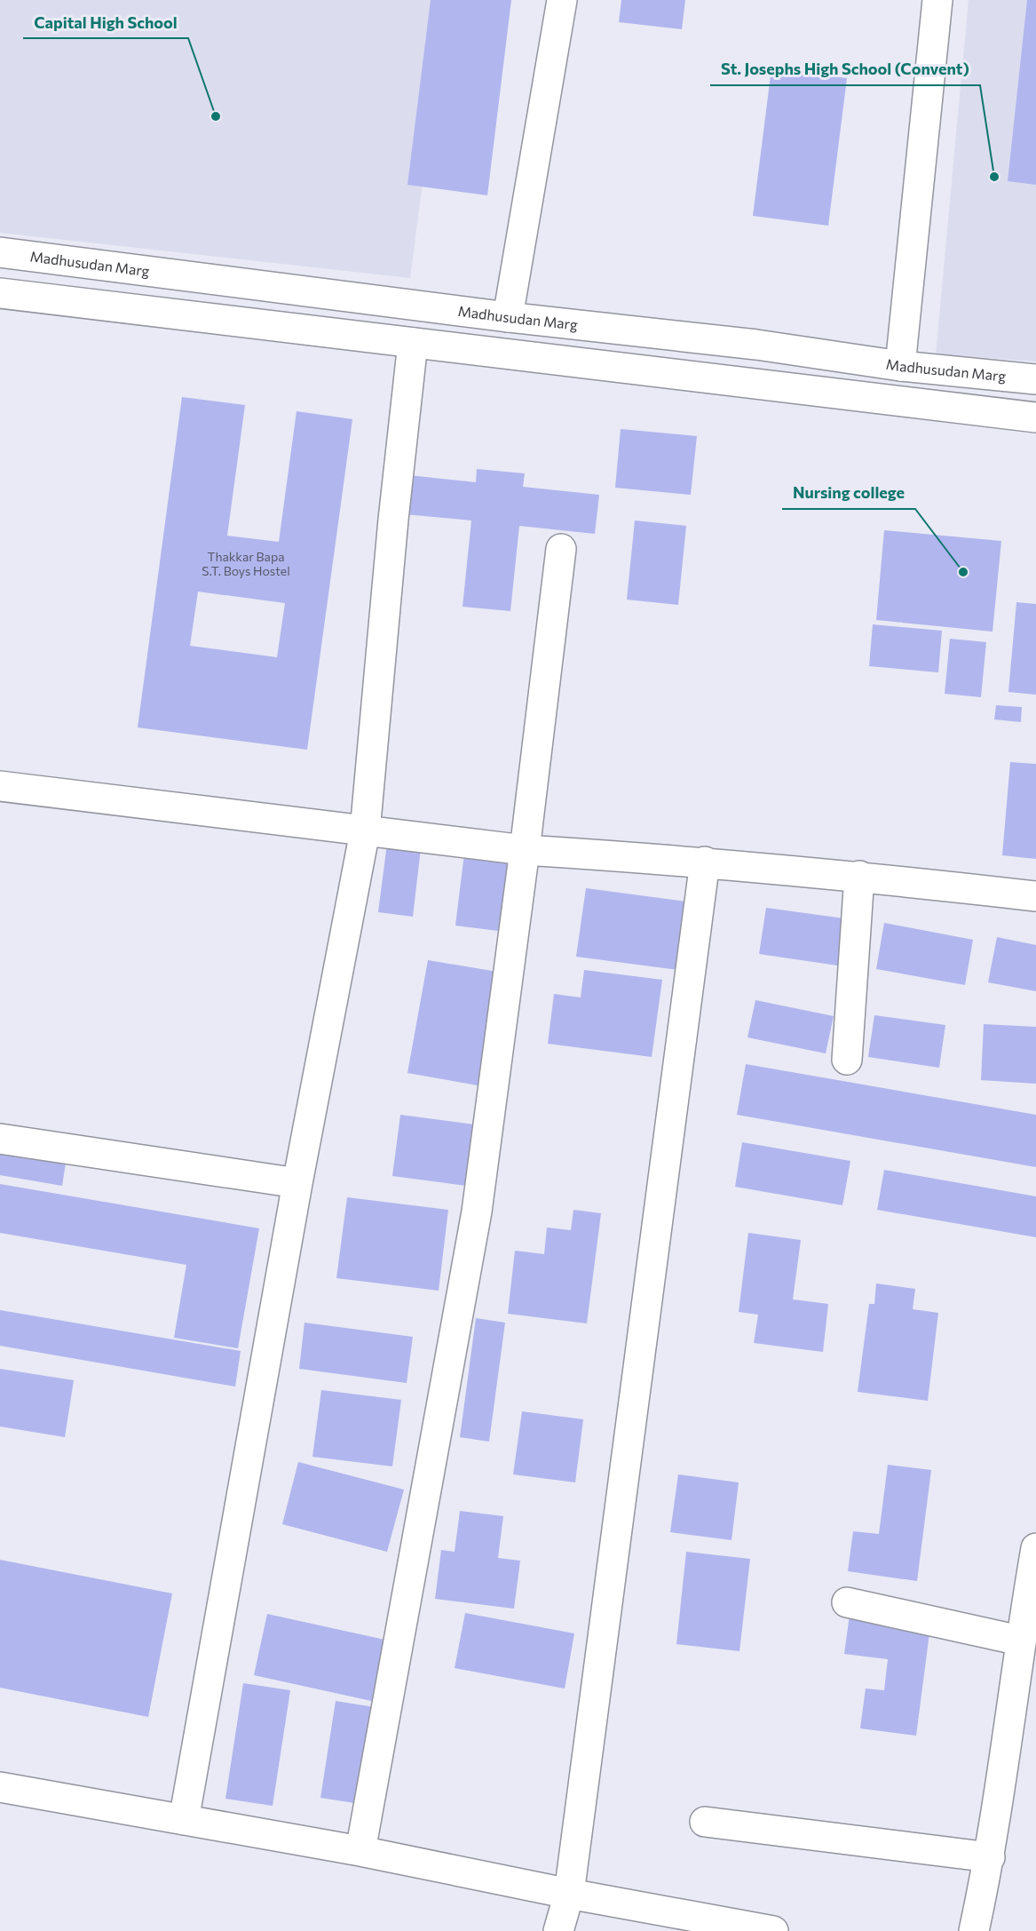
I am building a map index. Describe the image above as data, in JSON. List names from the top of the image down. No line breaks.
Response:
{"streets":{"street":["Madhusudan Marg"]},"places":["Capital High School","St. Josephs High School (Convent)","Nursing college"],"house_numbers":["Thakkar Bapa S.T. Boys Hostel"]}
